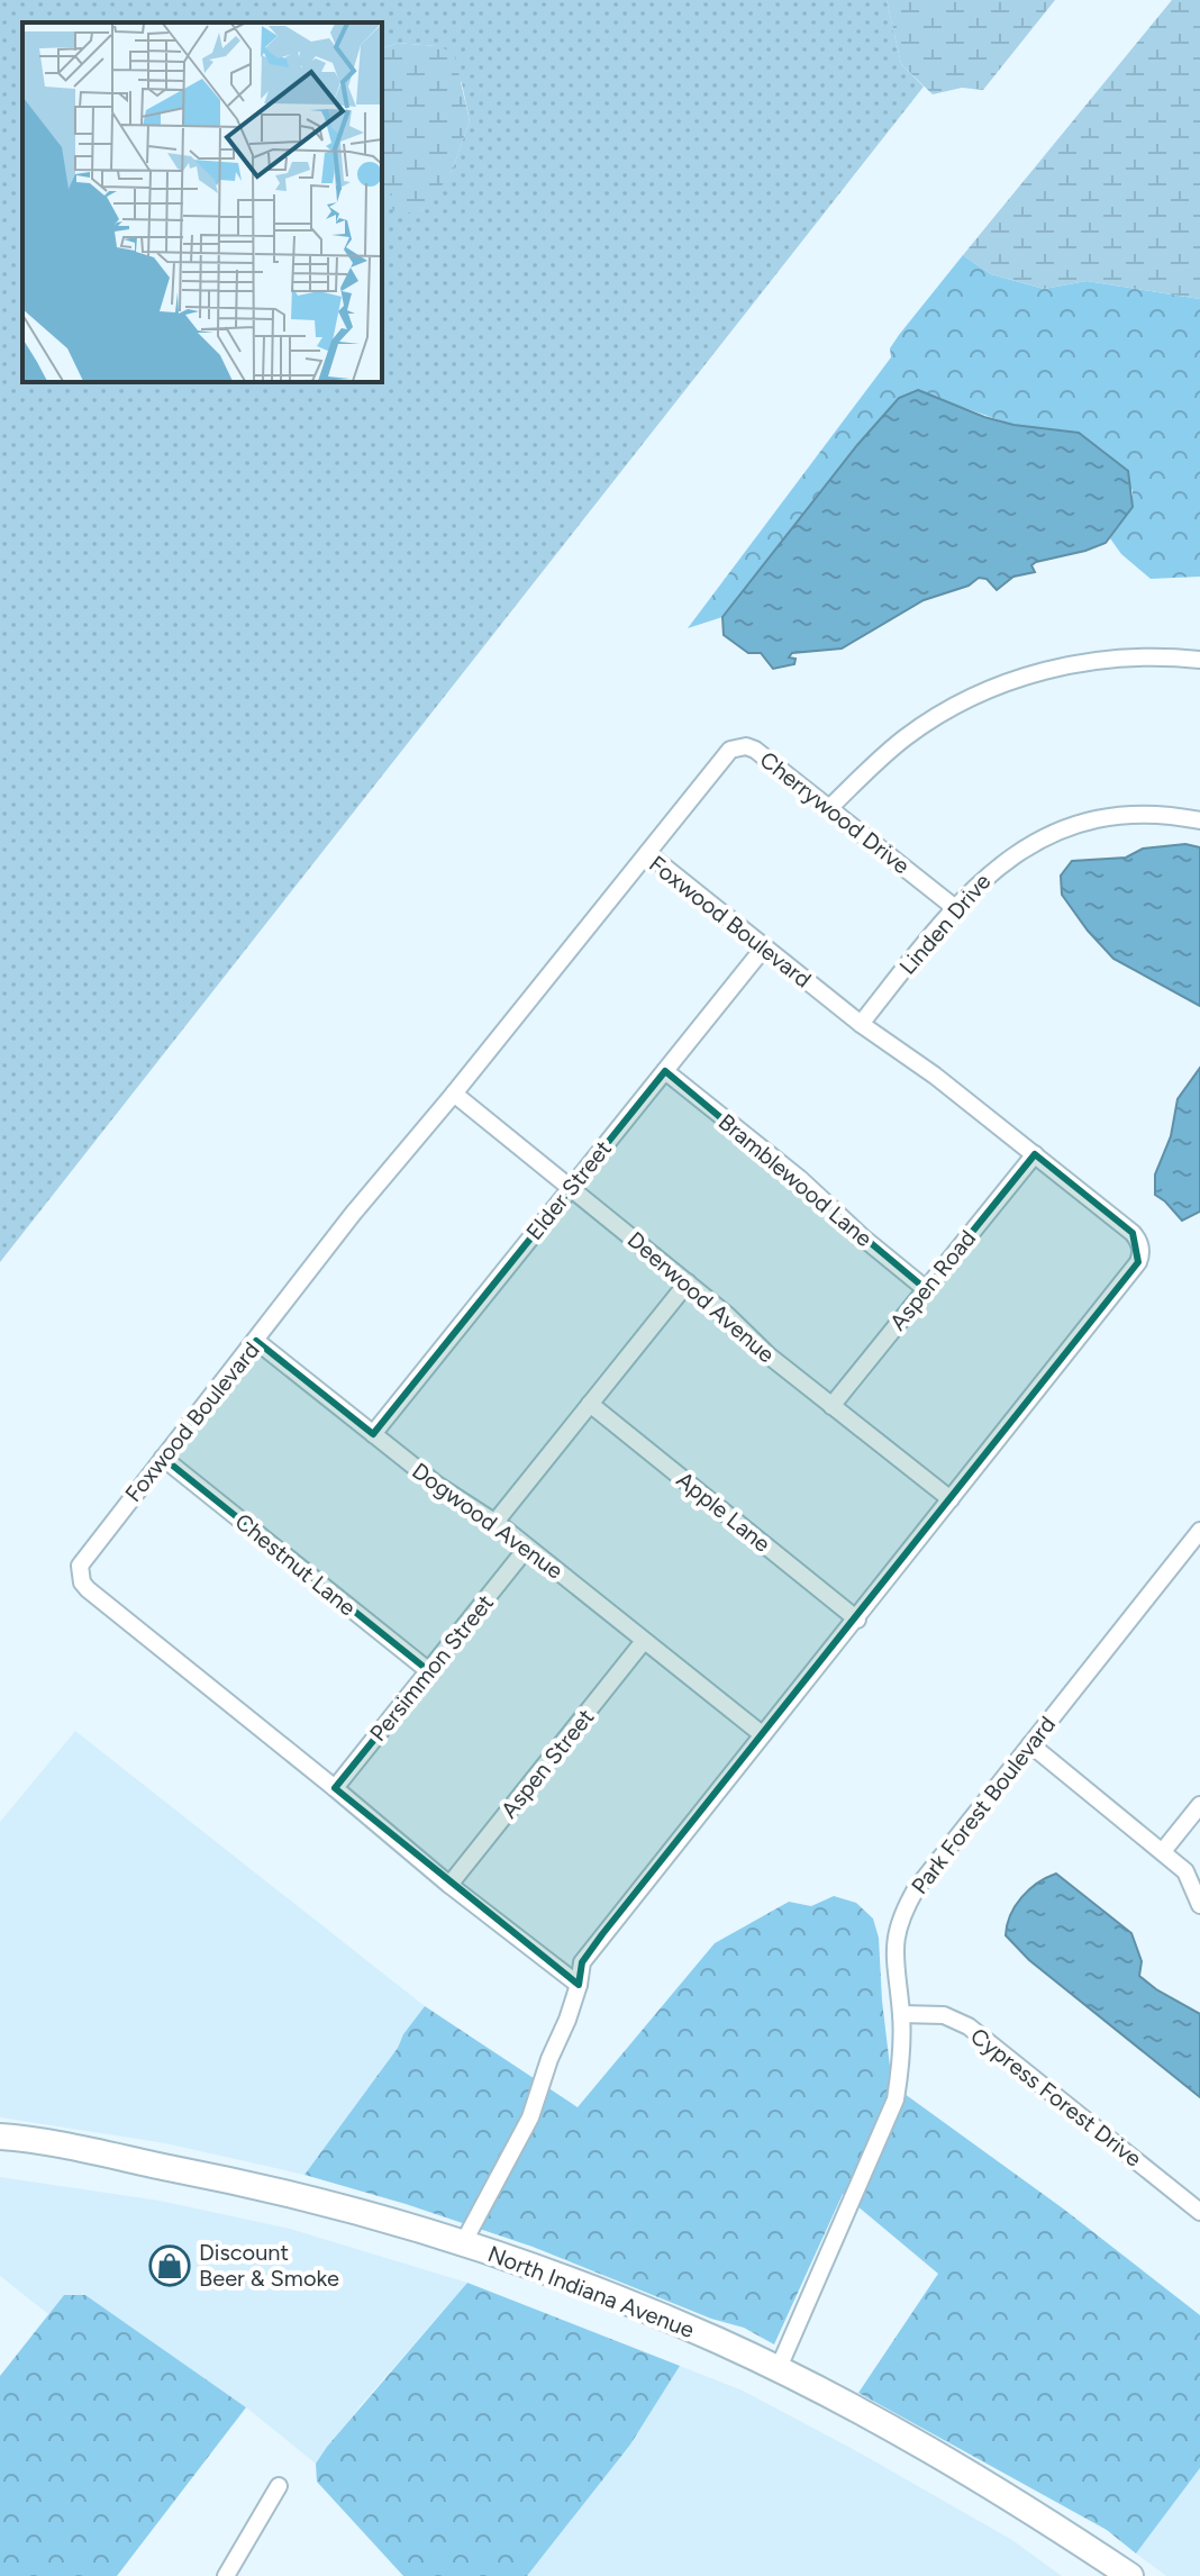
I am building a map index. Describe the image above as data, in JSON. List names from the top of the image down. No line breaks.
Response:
{"streets":{"main road":["North Indiana Avenue"],"street":["Cherrywood Drive","Foxwood Boulevard","Linden Drive","Bramblewood Lane","Elder Street","Aspen Road","Deerwood Avenue","Apple Lane","Dogwood Avenue","Chestnut Lane","Persimmon Street","Aspen Street","Park Forest Boulevard","Cypress Forest Drive"]},"crossings":[["Cherrywood Drive","Foxwood Boulevard"],["Cherrywood Drive","Linden Drive"],["Foxwood Boulevard","Linden Drive"],["Foxwood Boulevard","Elder Street"],["Foxwood Boulevard","Aspen Road"],["Foxwood Boulevard","Deerwood Avenue"],["Foxwood Boulevard","Apple Lane"],["Foxwood Boulevard","Dogwood Avenue"],["Foxwood Boulevard","Chestnut Lane"],["Foxwood Boulevard","Persimmon Street"],["Foxwood Boulevard","Aspen Street"],["Foxwood Boulevard","North Indiana Avenue"],["Bramblewood Lane","Elder Street"],["Bramblewood Lane","Aspen Road"],["Elder Street","Deerwood Avenue"],["Elder Street","Dogwood Avenue"],["Aspen Road","Deerwood Avenue"],["Dogwood Avenue","Persimmon Street"],["Dogwood Avenue","Aspen Street"],["Chestnut Lane","Persimmon Street"],["Park Forest Boulevard","Cypress Forest Drive"],["Park Forest Boulevard","North Indiana Avenue"]],"places":{"shop":["Discount Beer & Smoke"]}}
